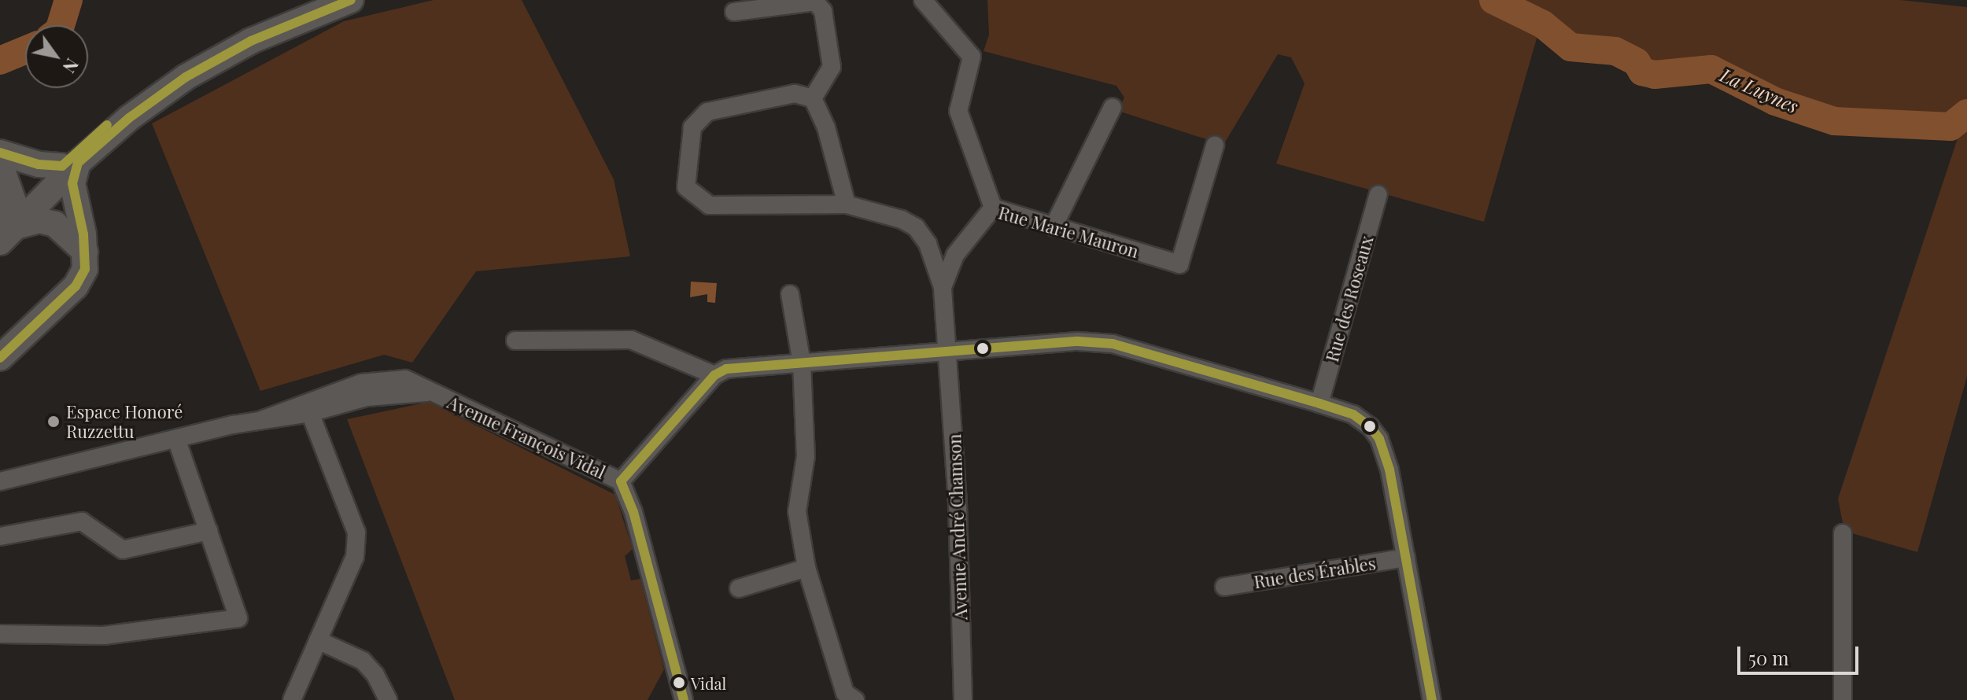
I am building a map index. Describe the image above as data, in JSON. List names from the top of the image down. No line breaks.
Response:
{"streets":{"street":["Rue Marie Mauron","Rue des Roseaux","Avenue François Vidal","Avenue André Chamson","Rue des Érables"]},"crossings":[["Rue Marie Mauron","Avenue André Chamson"]],"water":["La Luynes"],"places":["Espace Honoré Ruzzettu","Vidal"],"scale_bar":"50 m","north":"bottom right"}
